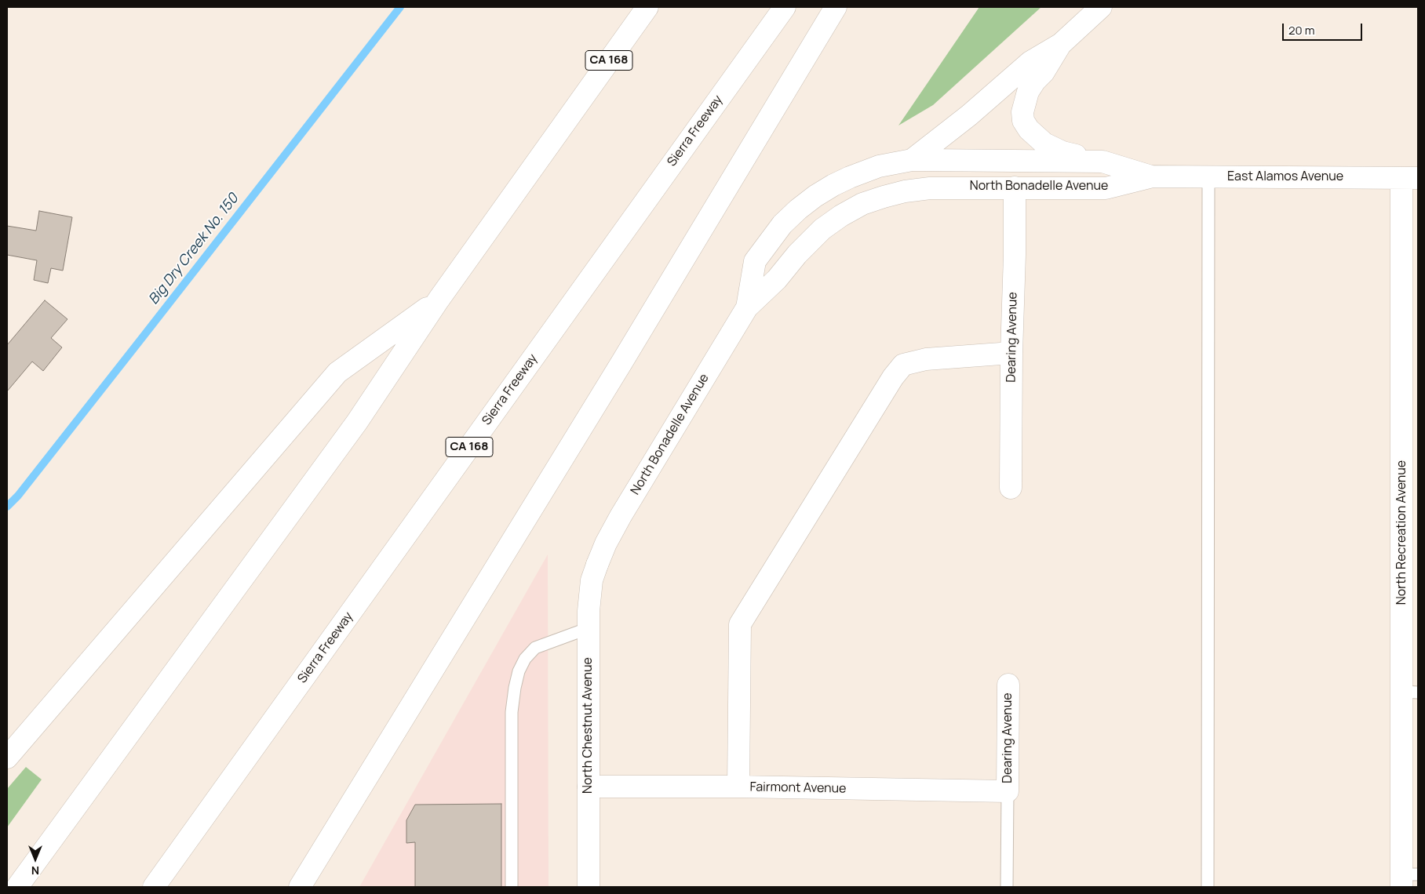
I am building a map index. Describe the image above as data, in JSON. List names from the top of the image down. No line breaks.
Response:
{"streets":{"main road":["CA 168","Sierra Freeway","East Alamos Avenue","North Bonadelle Avenue","Dearing Avenue","North Recreation Avenue","North Chestnut Avenue","Fairmont Avenue"]},"crossings":[["East Alamos Avenue","North Bonadelle Avenue"],["East Alamos Avenue","North Recreation Avenue"],["North Bonadelle Avenue","Dearing Avenue"],["North Bonadelle Avenue","North Chestnut Avenue"],["Dearing Avenue","Fairmont Avenue"],["North Chestnut Avenue","Fairmont Avenue"]],"water":["Big Dry Creek No. 150"],"scale_bar":"20 m","north":"bottom"}
